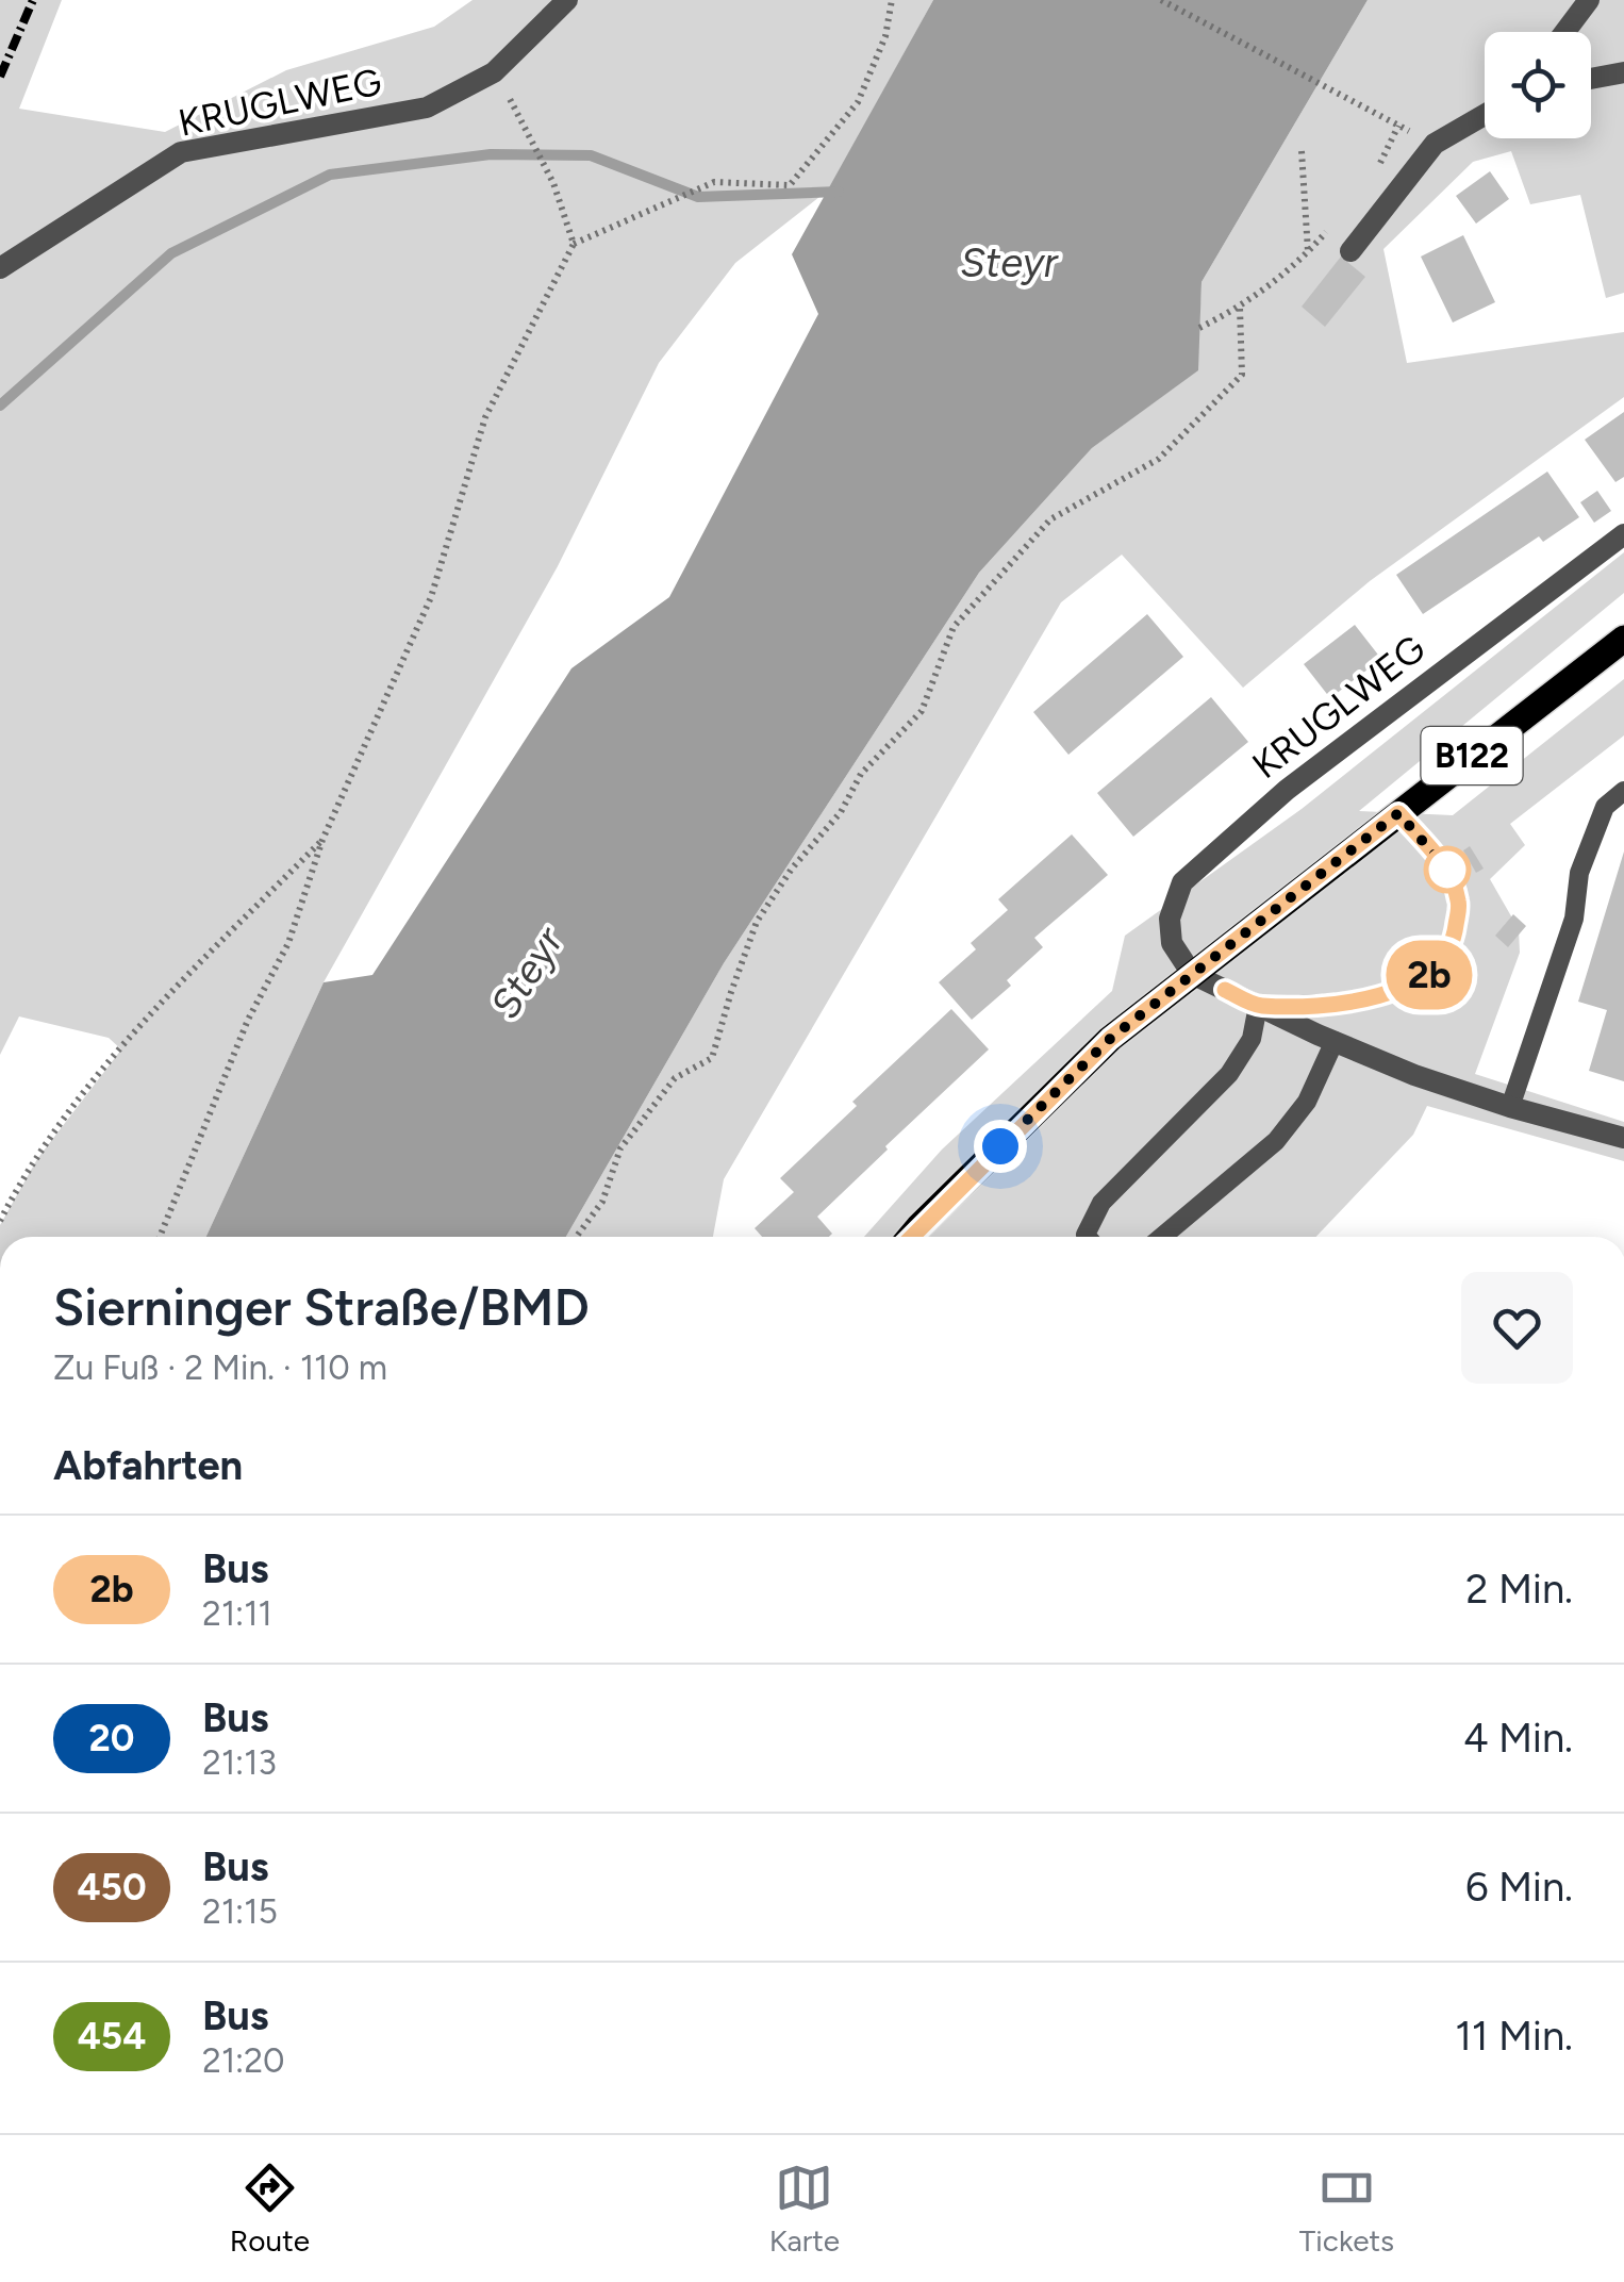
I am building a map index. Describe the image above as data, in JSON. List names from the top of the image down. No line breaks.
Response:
{"streets":{"main road":["B122"],"street":["KRUGLWEG"]},"crossings":[["KRUGLWEG","B122"]],"water":["Steyr"],"lines":["bus line 2b"],"page":{"on_map":"2b","heading":[["Sierninger Straße/BMD","Zu Fuß · 2 Min. · 110 m"],"Abfahrten"],"list":[{"mark":"2b","name":"Bus","note":"21:11","value":"2 Min."},{"mark":"20","name":"Bus","note":"21:13","value":"4 Min."},{"mark":"450","name":"Bus","note":"21:15","value":"6 Min."},{"mark":"454","name":"Bus","note":"21:20","value":"11 Min."}],"tabs":["Route","Karte","Tickets"]}}
